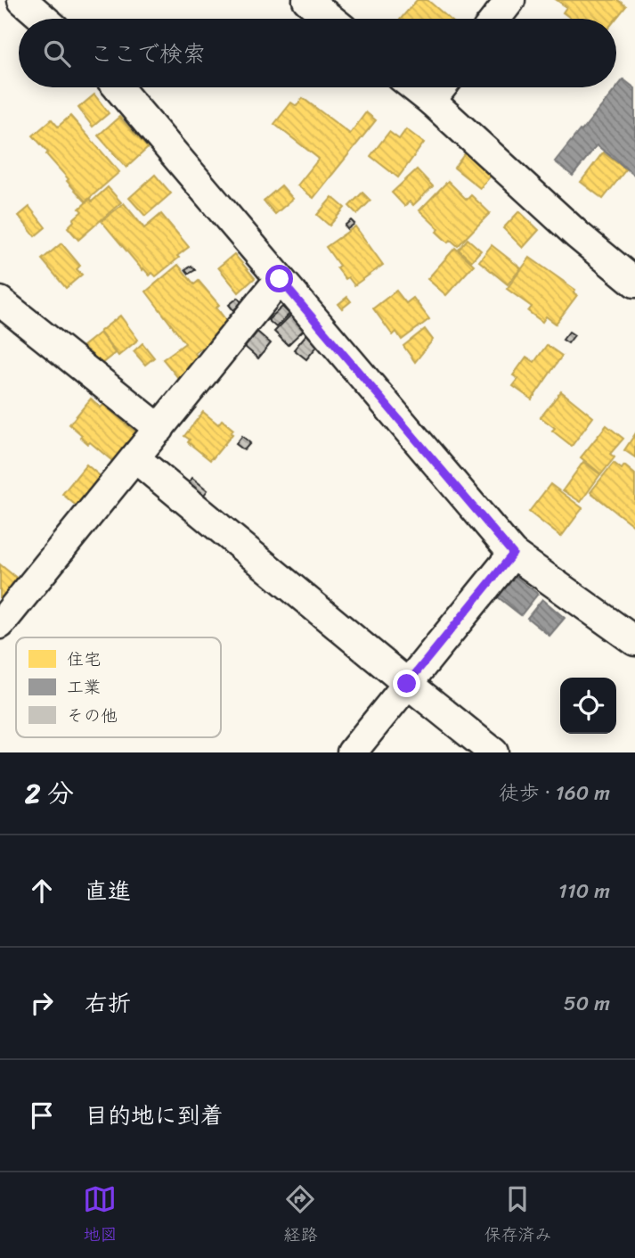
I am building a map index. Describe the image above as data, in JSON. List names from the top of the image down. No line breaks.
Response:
{"legend":["住宅","工業","その他"],"page":{"search":"ここで検索","heading":["2 分","徒歩 · 160 m"],"list":[["直進","110 m"],["右折","50 m"],"目的地に到着"],"nav":["地図","経路","保存済み"]}}
